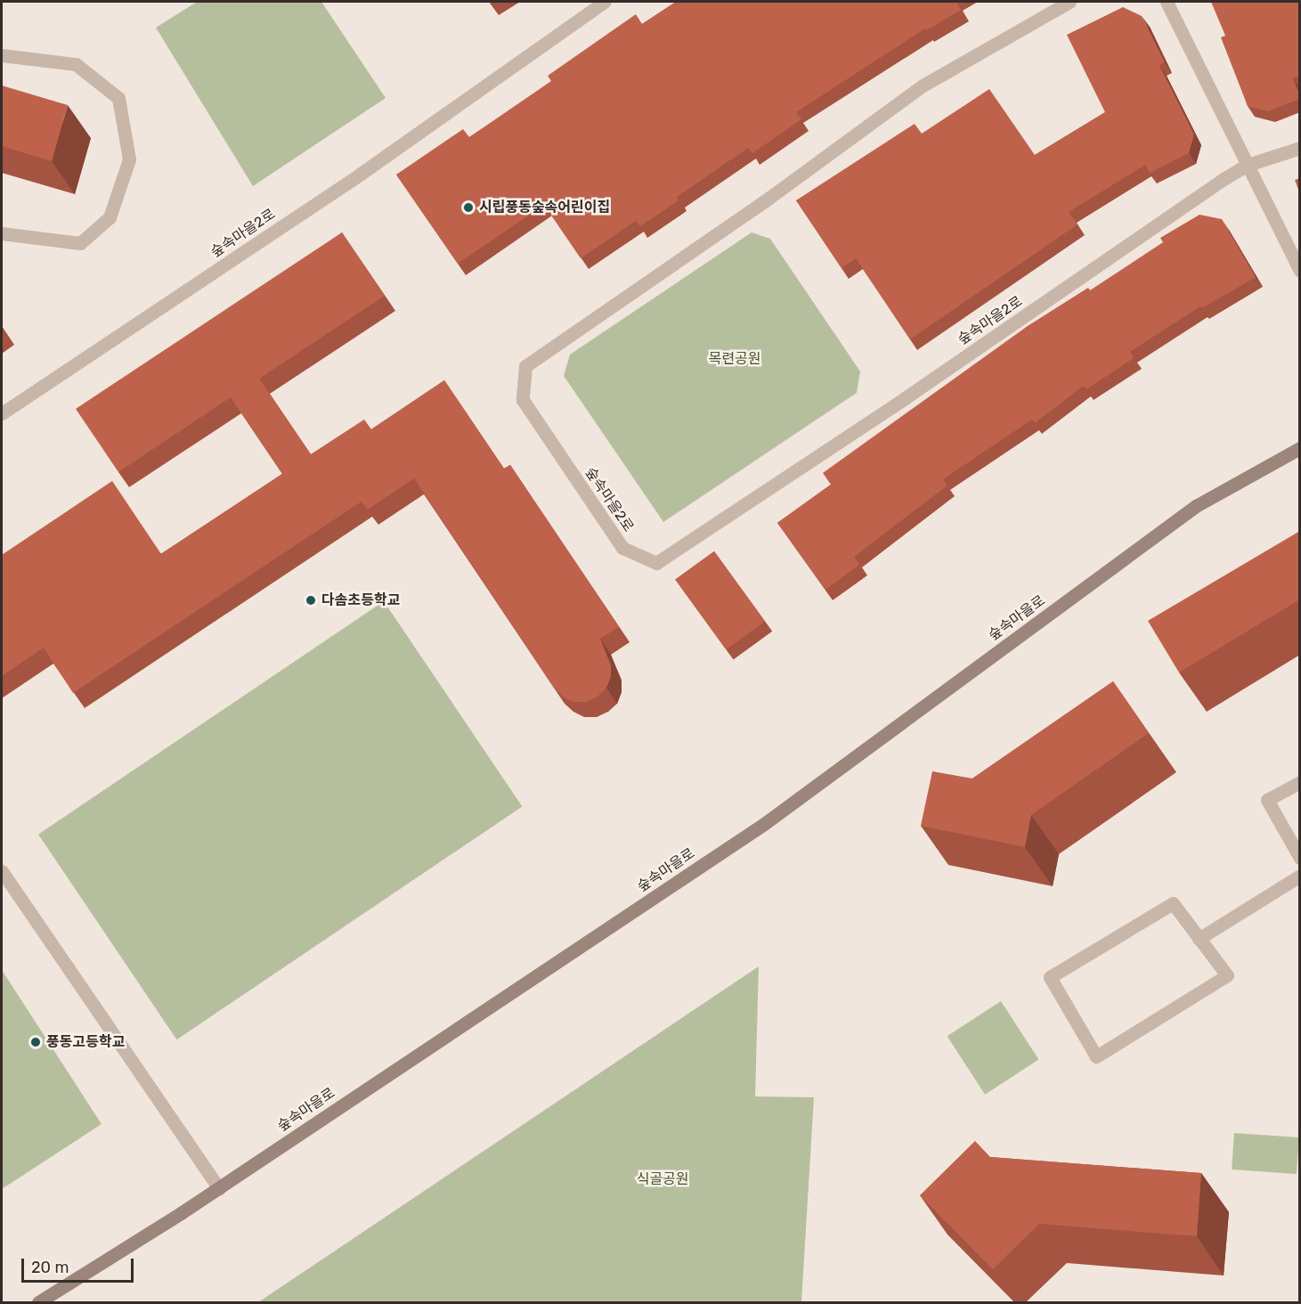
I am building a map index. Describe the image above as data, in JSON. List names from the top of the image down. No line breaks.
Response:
{"streets":{"main road":["숲속마을로"],"street":["숲속마을2로"]},"parks":["목련공원","식골공원"],"places":["시립풍동숲속어린이집","다솜초등학교","풍동고등학교"],"scale_bar":"20 m"}
